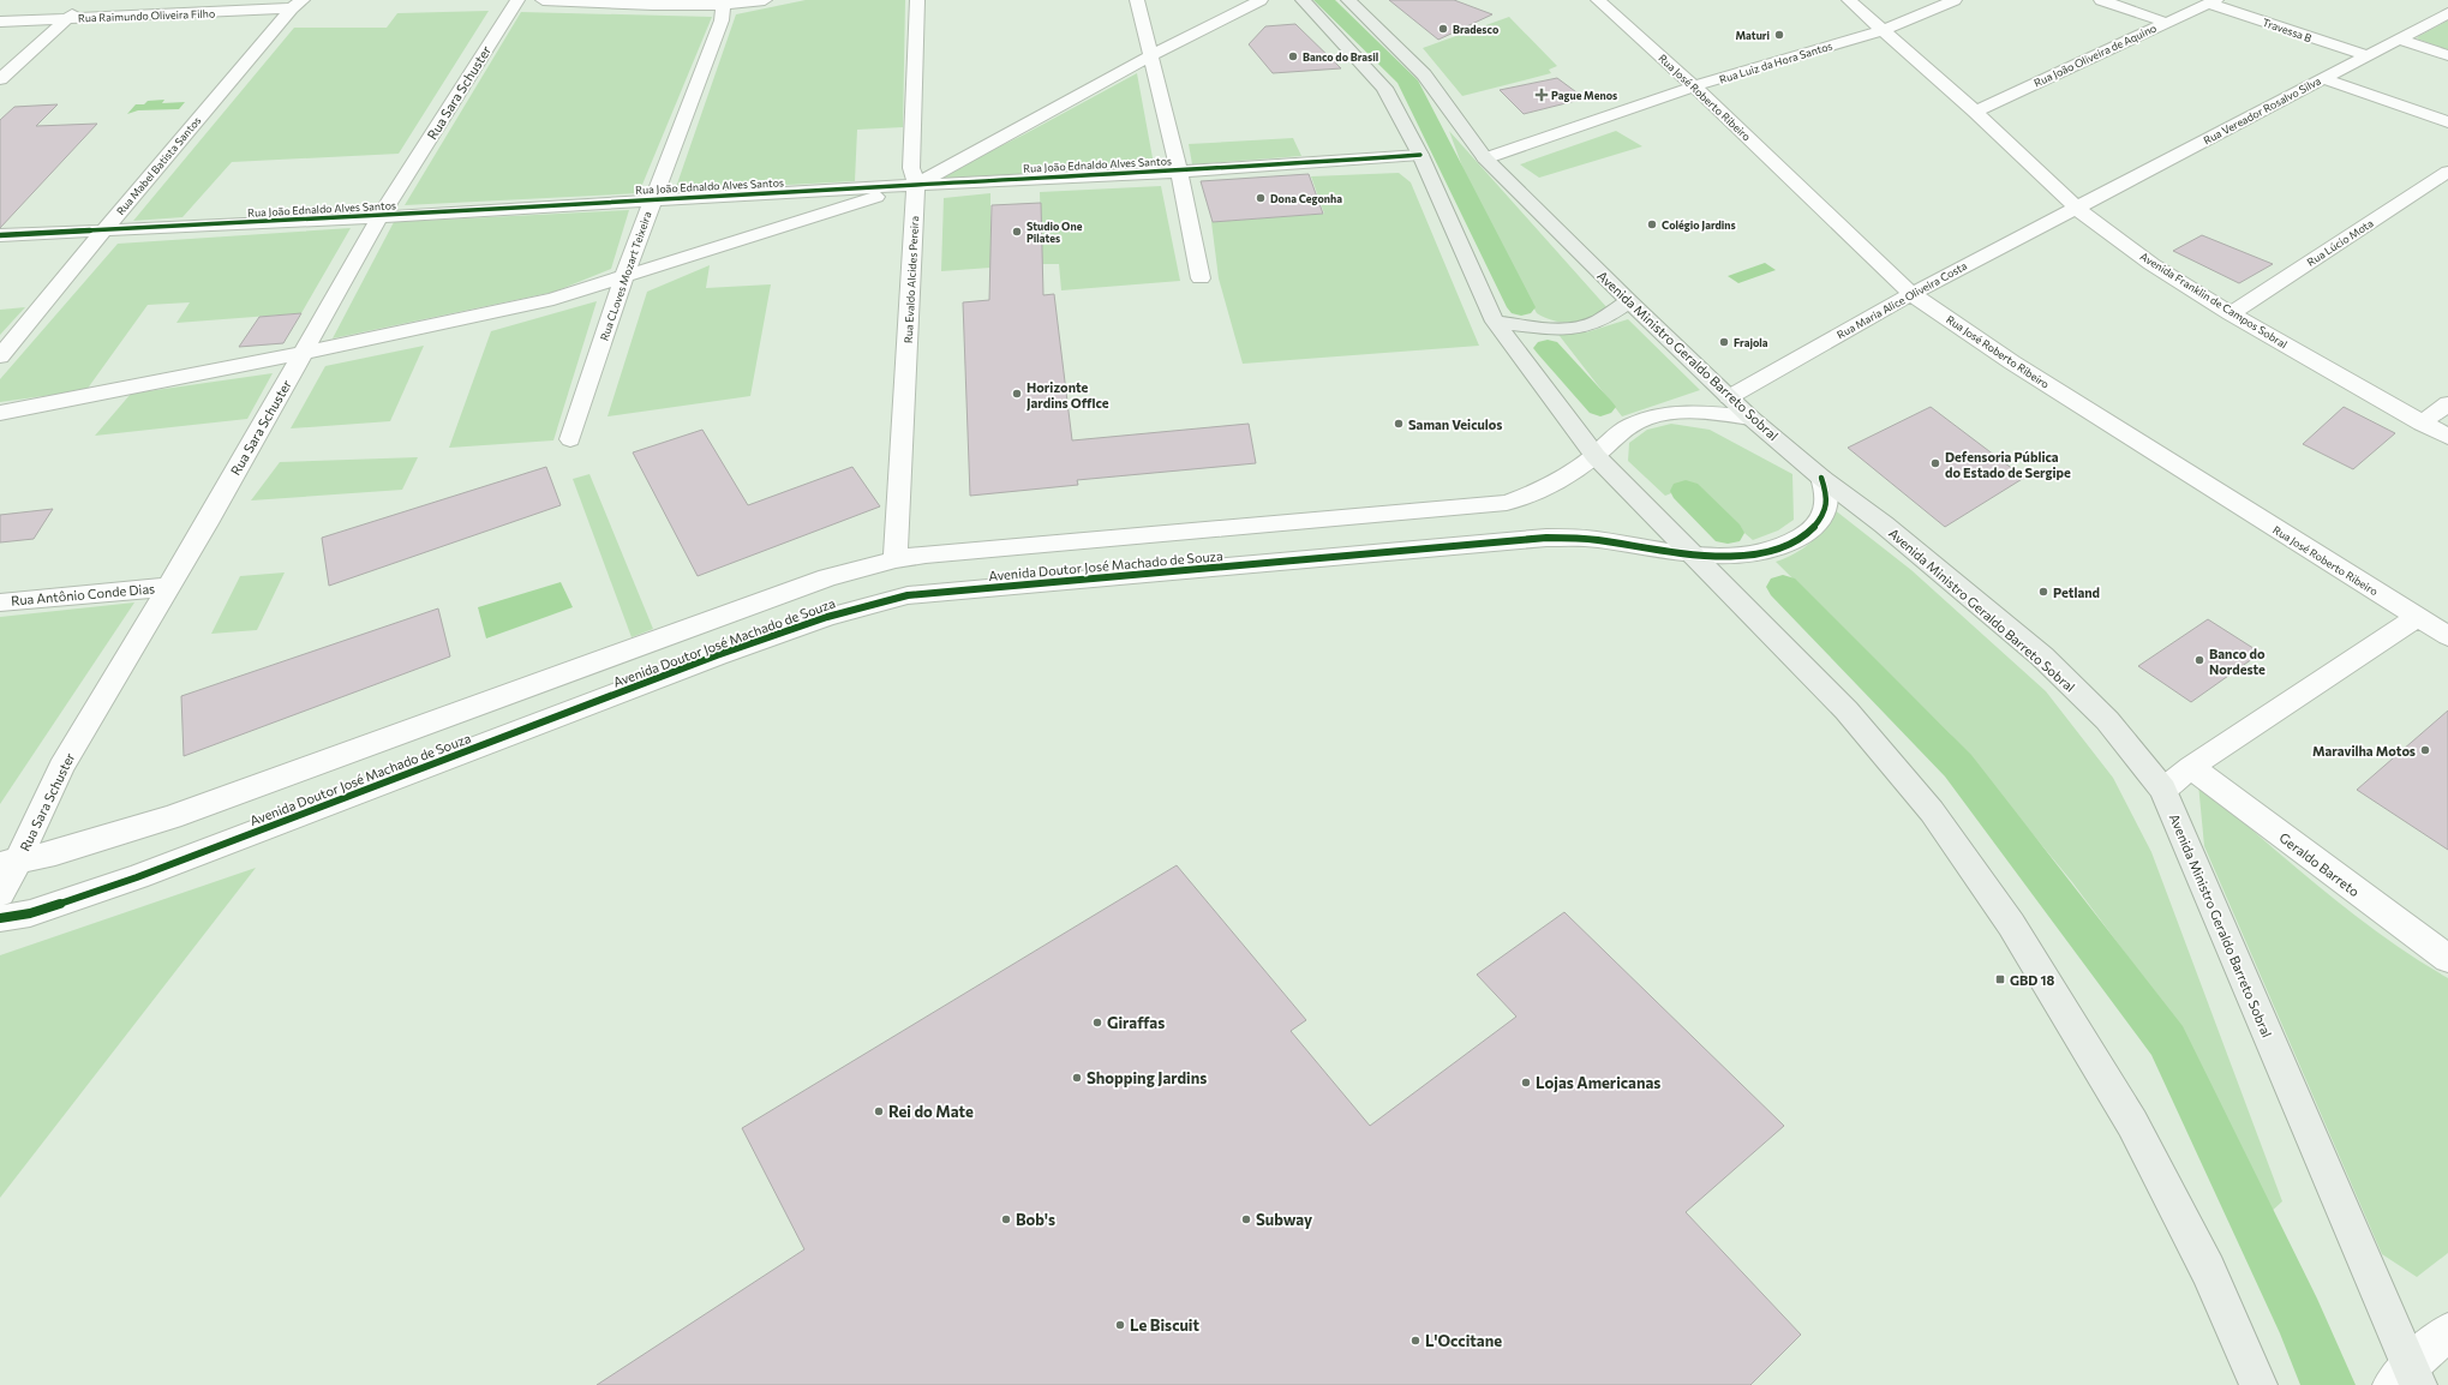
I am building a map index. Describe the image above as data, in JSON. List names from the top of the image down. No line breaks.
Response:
{"streets":{"main road":["Avenida Ministro Geraldo Barreto Sobral"],"street":["Rua Raimundo Oliveira Filho","Travessa B","Rua João Oliveira de Aquino","Rua Luiz da Hora Santos","Rua Sara Schuster","Rua José Roberto Ribeiro","Rua Vereador Rosalvo Silva","Rua João Ednaldo Alves Santos","Rua Mabel Batista Santos","Rua Lúcio Mota","Rua CLoves Mozart Teixeira","Rua Evaldo Alcides Pereira","Rua Maria Alice Oliveira Costa","Avenida Franklin de Campos Sobral","Avenida Doutor José Machado de Souza","Rua Antônio Conde Dias","Geraldo Barreto"]},"crossings":[["Rua Raimundo Oliveira Filho","Rua Mabel Batista Santos"],["Travessa B","Rua João Oliveira de Aquino"],["Travessa B","Rua Vereador Rosalvo Silva"],["Rua João Oliveira de Aquino","Avenida Franklin de Campos Sobral"],["Rua Luiz da Hora Santos","Rua José Roberto Ribeiro"],["Rua Luiz da Hora Santos","Avenida Franklin de Campos Sobral"],["Rua Luiz da Hora Santos","Avenida Ministro Geraldo Barreto Sobral"],["Rua Sara Schuster","Rua João Ednaldo Alves Santos"],["Rua Sara Schuster","Avenida Doutor José Machado de Souza"],["Rua Sara Schuster","Rua Antônio Conde Dias"],["Rua José Roberto Ribeiro","Rua Maria Alice Oliveira Costa"],["Rua Vereador Rosalvo Silva","Rua Maria Alice Oliveira Costa"],["Rua Vereador Rosalvo Silva","Avenida Franklin de Campos Sobral"],["Rua João Ednaldo Alves Santos","Rua Mabel Batista Santos"],["Rua João Ednaldo Alves Santos","Rua CLoves Mozart Teixeira"],["Rua João Ednaldo Alves Santos","Rua Evaldo Alcides Pereira"],["Rua Lúcio Mota","Avenida Franklin de Campos Sobral"],["Rua Evaldo Alcides Pereira","Avenida Doutor José Machado de Souza"],["Rua Maria Alice Oliveira Costa","Avenida Franklin de Campos Sobral"],["Rua Maria Alice Oliveira Costa","Avenida Ministro Geraldo Barreto Sobral"],["Avenida Ministro Geraldo Barreto Sobral","Avenida Doutor José Machado de Souza"]],"places":{"other":["Bradesco","Maturi","Banco do Brasil","Dona Cegonha","Colégio Jardins","Studio One Pilates","Frajola","Horizonte Jardins Office","Saman Veiculos","Defensoria Pública do Estado de Sergipe","Petland","Banco do Nordeste","Maravilha Motos","Giraffas","Shopping Jardins","Lojas Americanas","Rei do Mate","Bob's","Subway","Le Biscuit","L'Occitane"],"health":["Pague Menos"],"transit":["GBD 18"]}}
